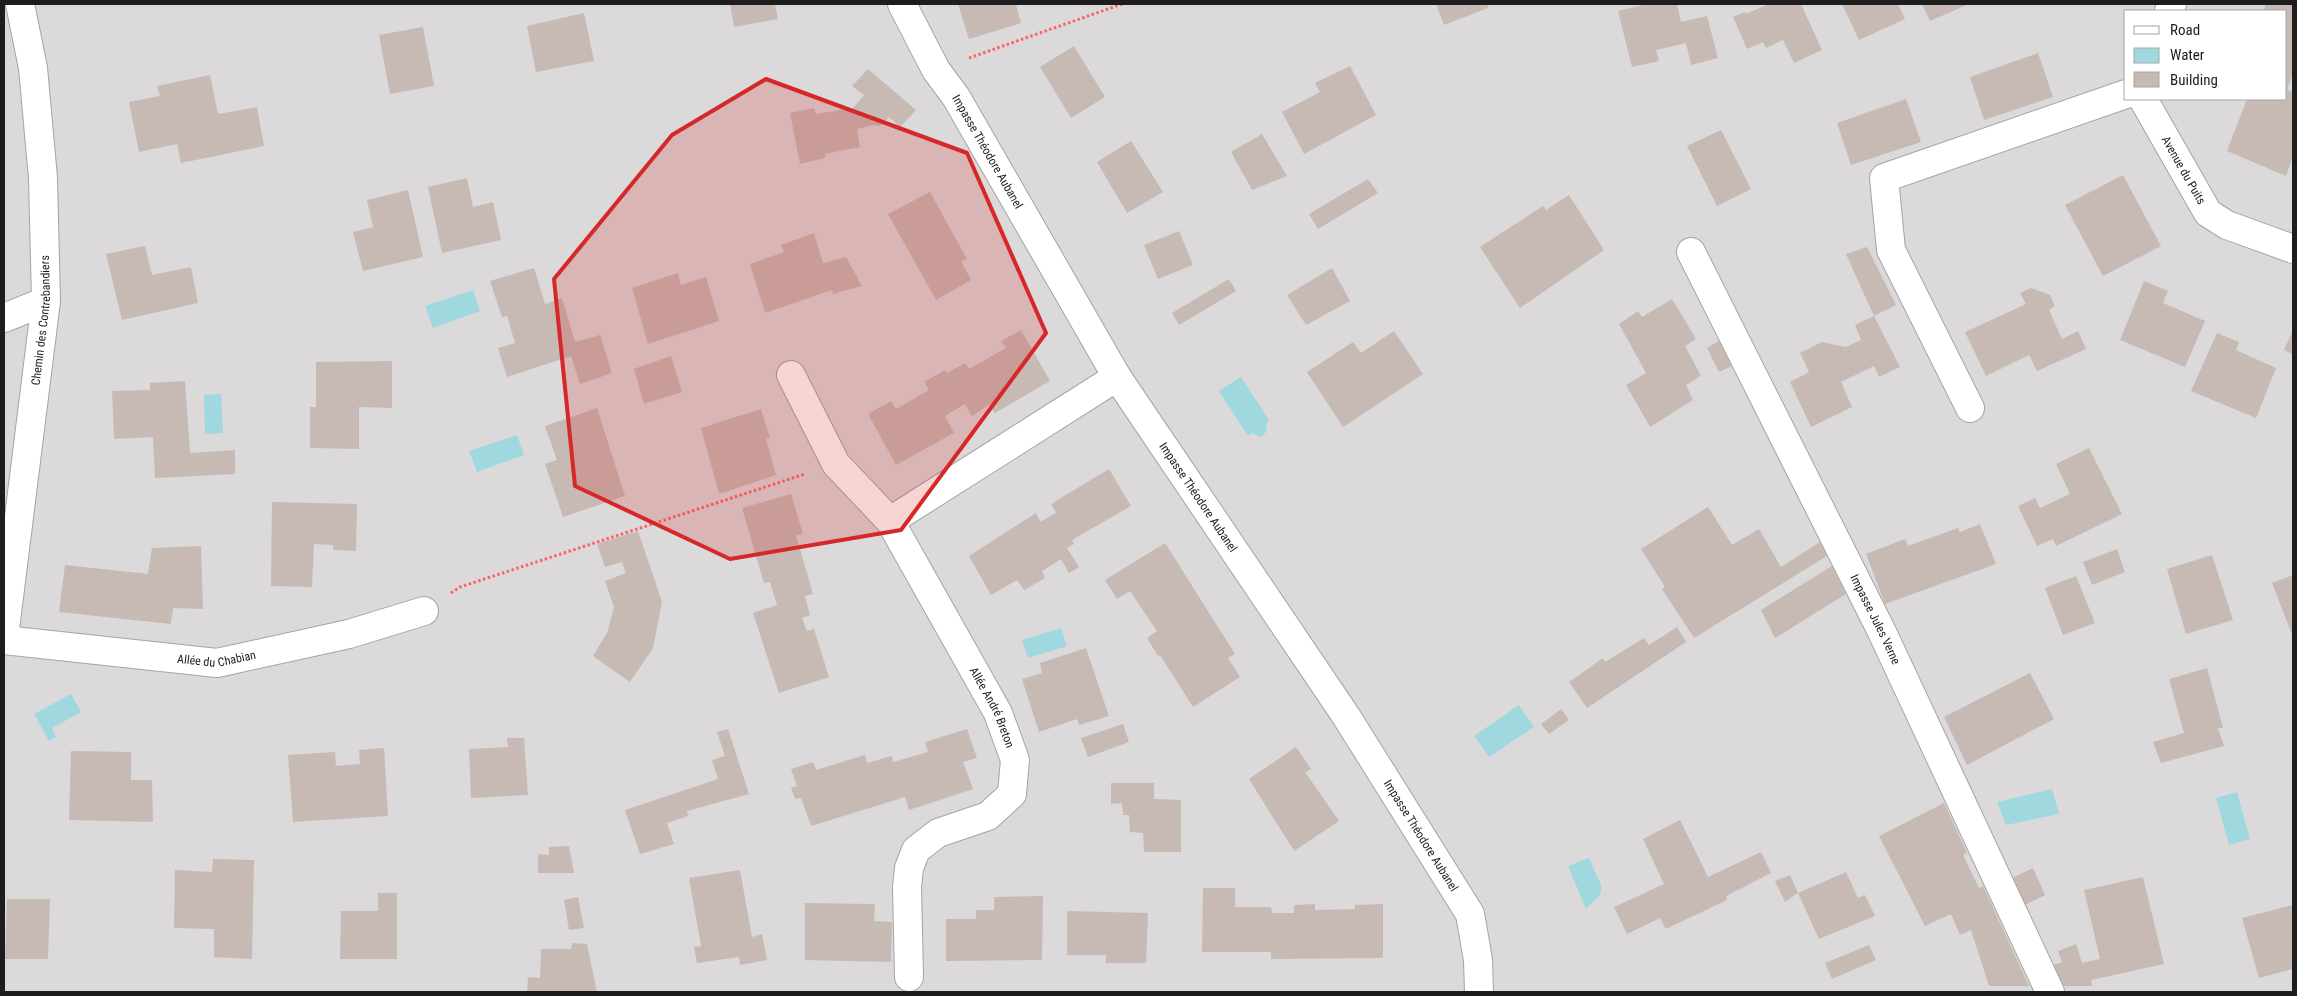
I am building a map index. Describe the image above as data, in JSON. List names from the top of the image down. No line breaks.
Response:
{"streets":{"street":["Impasse Théodore Aubanel","Avenue du Puits","Chemin des Contrebandiers","Impasse Jules Verne","Allée du Chabian","Allée André Breton"]},"crossings":[["Chemin des Contrebandiers","Allée du Chabian"]],"legend":["Road","Water","Building"]}
